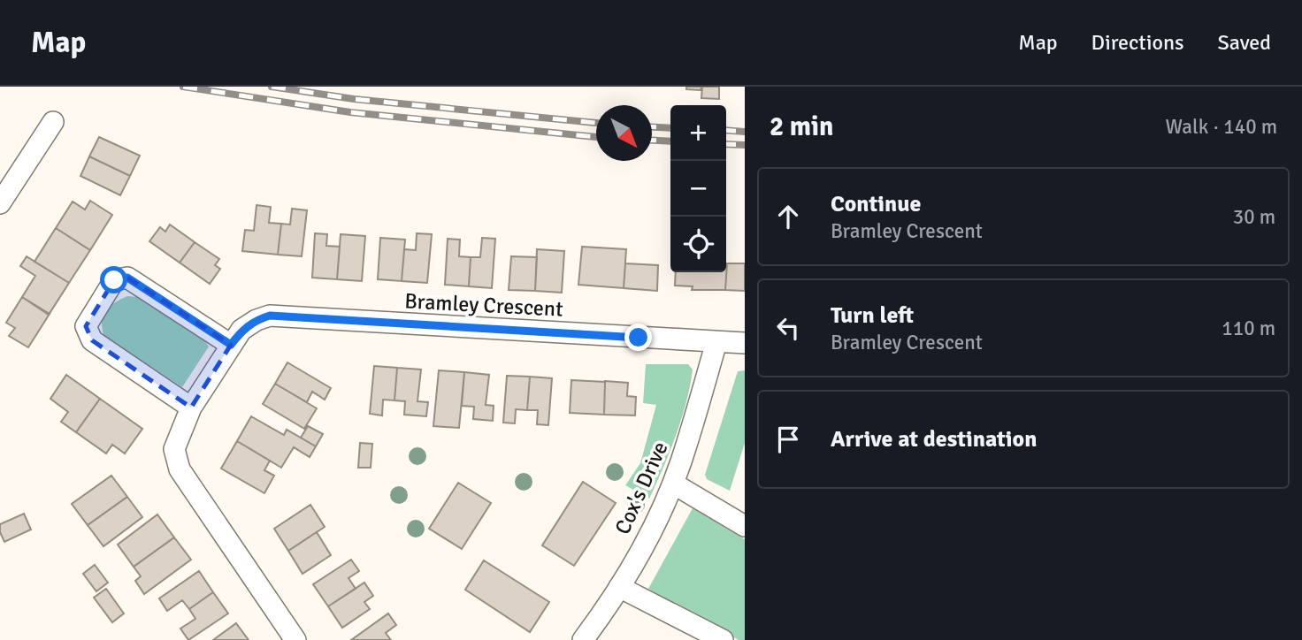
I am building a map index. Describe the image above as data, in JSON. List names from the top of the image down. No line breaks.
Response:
{"streets":{"street":["Bramley Crescent","Cox's Drive"]},"crossings":[["Bramley Crescent","Cox's Drive"]],"north":"bottom right","page":{"header":"Map","nav":["Map","Directions","Saved"],"heading":["2 min","Walk · 140 m"],"map_buttons":["+","−"],"list":[["Continue","Bramley Crescent","30 m"],["Turn left","Bramley Crescent","110 m"],"Arrive at destination"]}}
